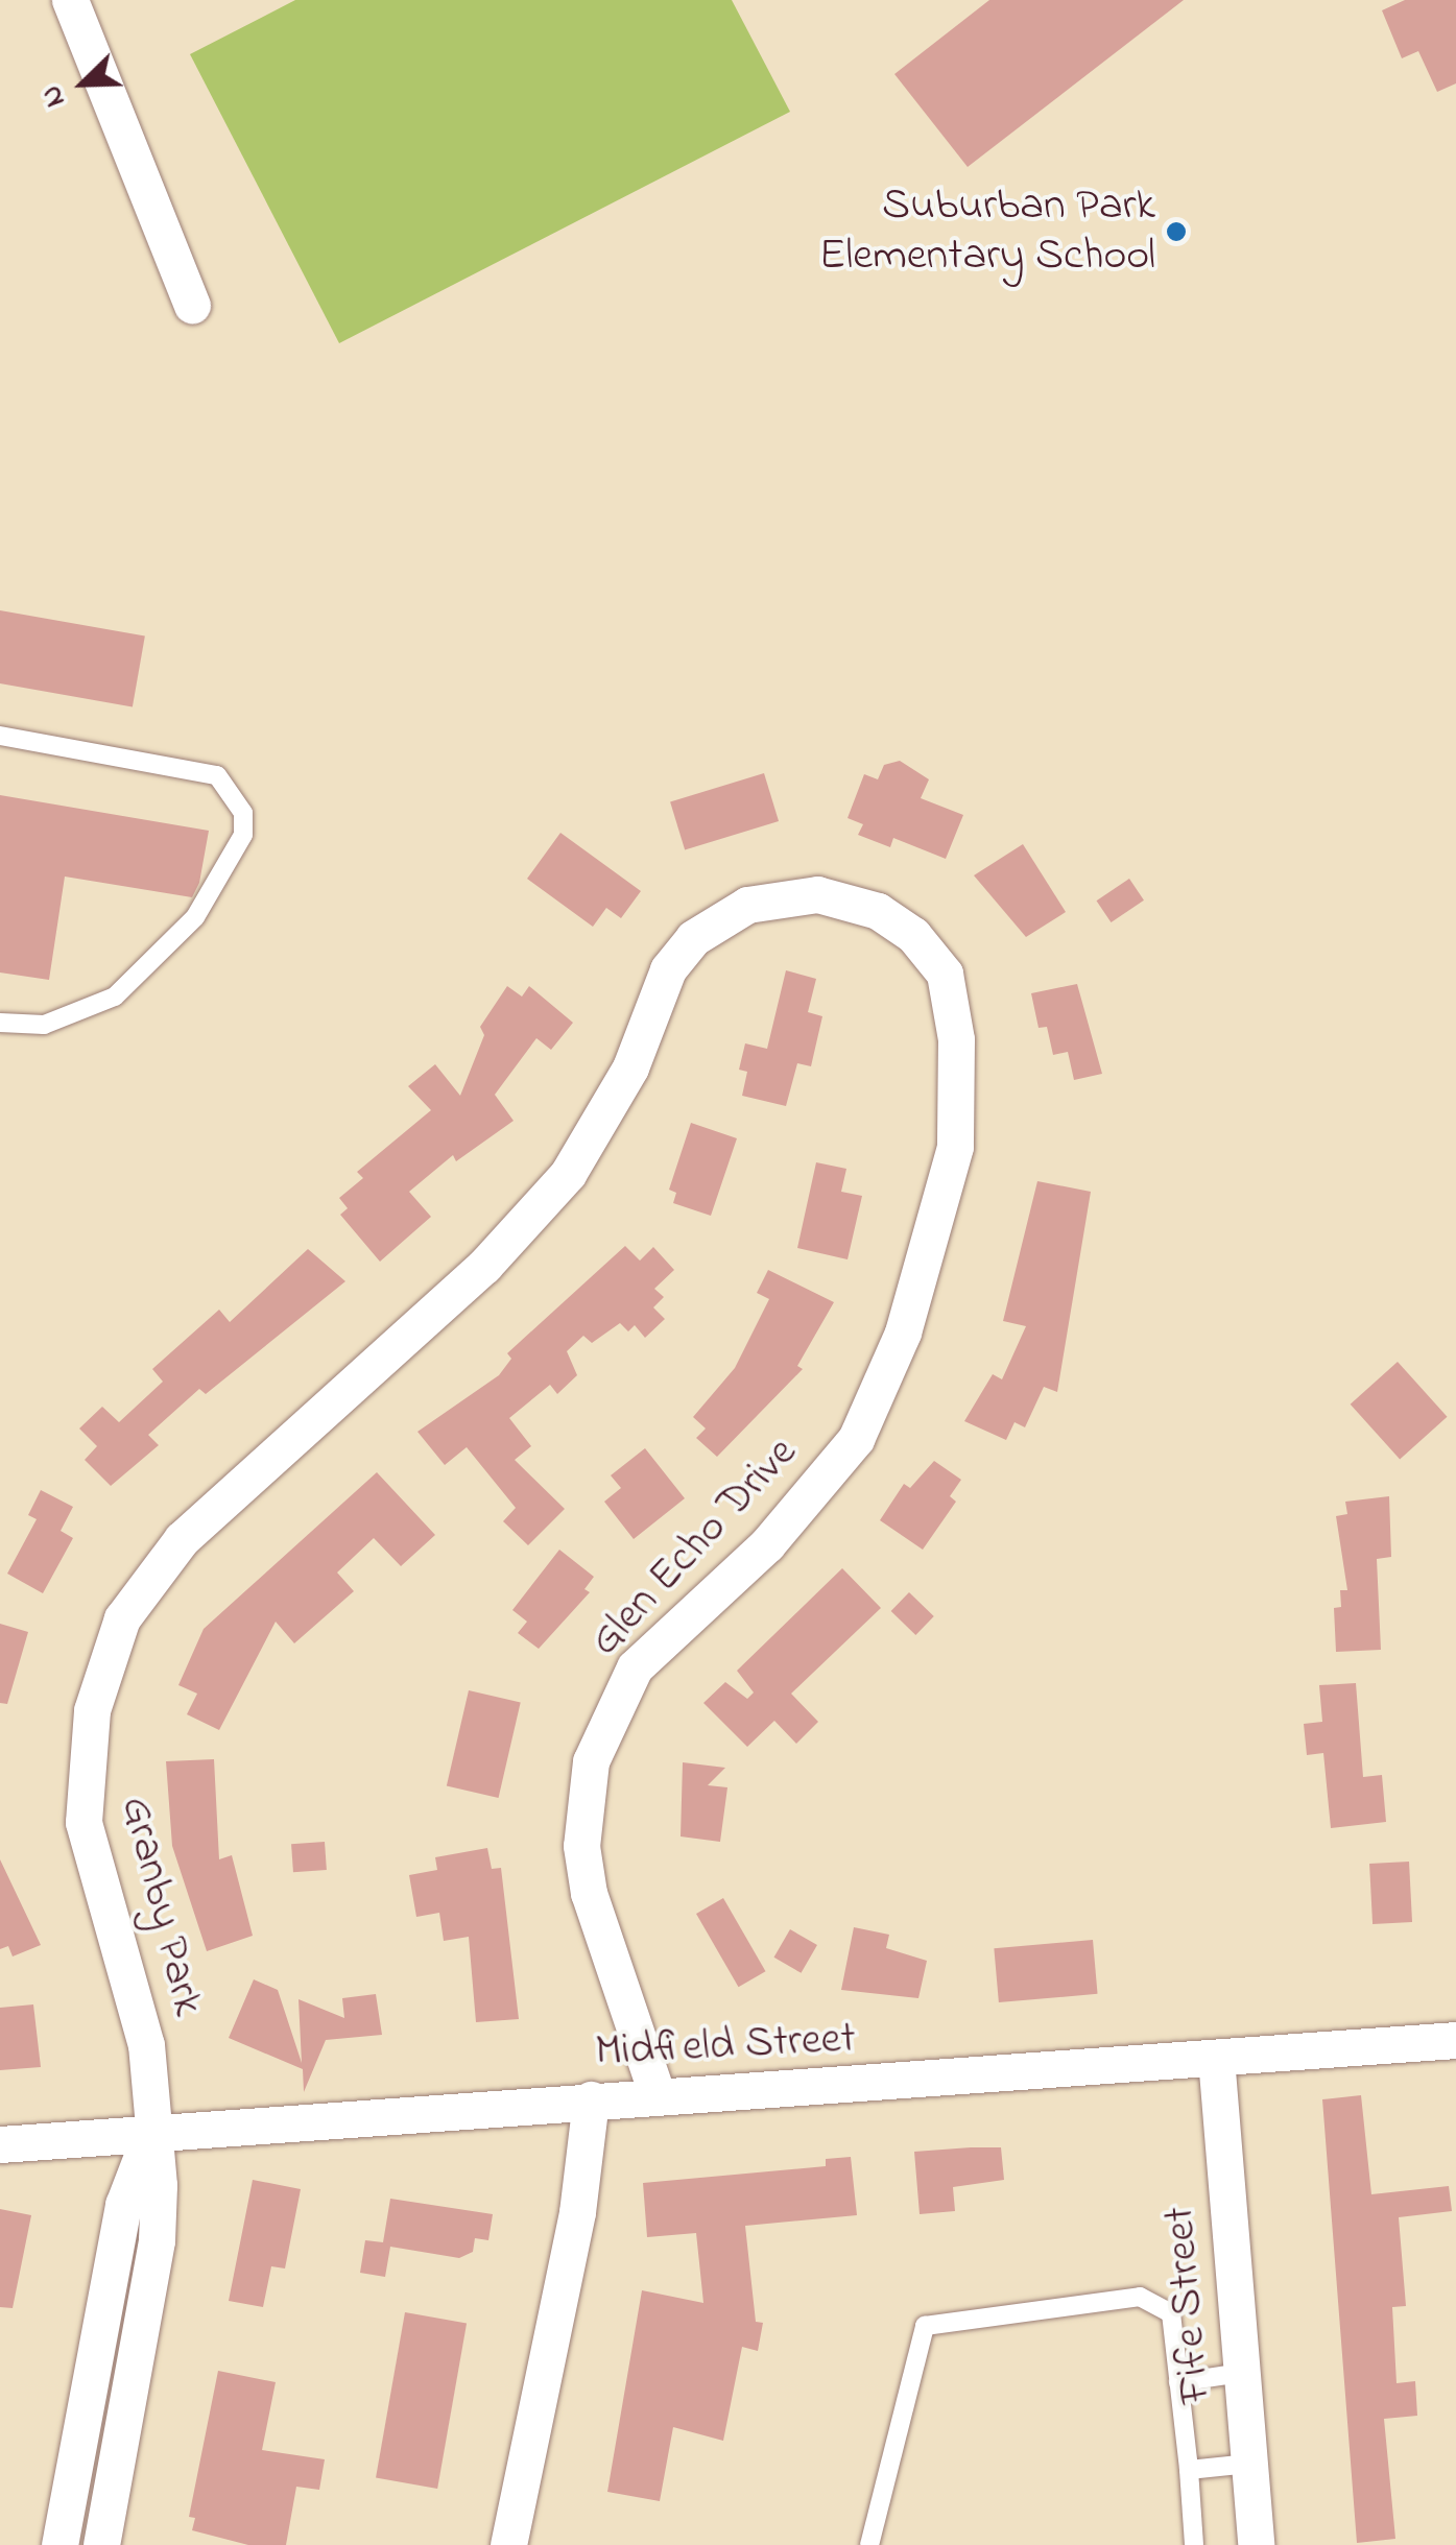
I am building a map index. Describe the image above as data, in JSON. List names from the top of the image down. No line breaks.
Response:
{"streets":{"street":["Glen Echo Drive","Granby Park","Midfield Street","Fife Street"]},"crossings":[["Glen Echo Drive","Granby Park"],["Glen Echo Drive","Midfield Street"],["Granby Park","Midfield Street"],["Midfield Street","Fife Street"]],"places":["Suburban Park Elementary School"],"north":"bottom left"}
